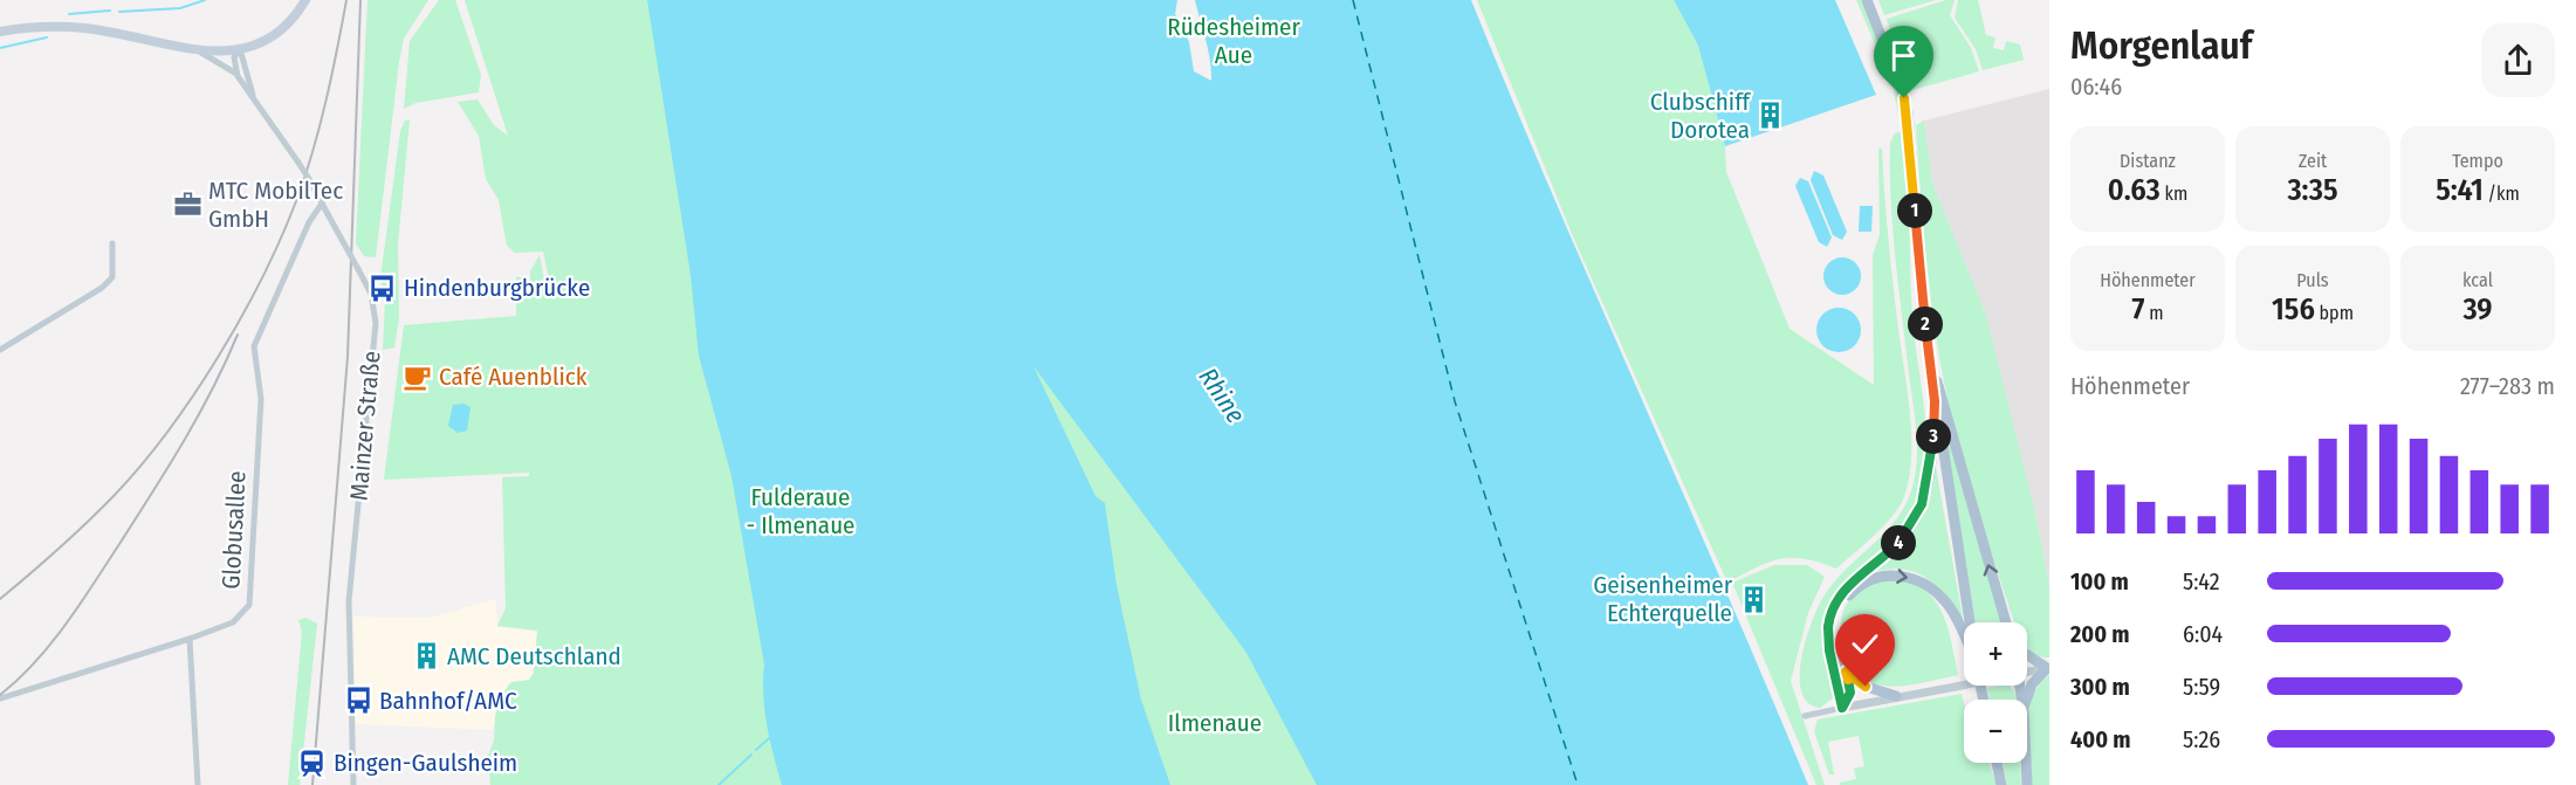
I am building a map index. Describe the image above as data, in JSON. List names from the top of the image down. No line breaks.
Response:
{"streets":{"street":["Mainzer Straße","Globusallee"]},"crossings":[["Mainzer Straße","Globusallee"]],"water":["Rhine"],"parks":["Rüdesheimer Aue","Fulderaue - Ilmenaue","Ilmenaue"],"places":{"building":["Clubschiff Dorotea","Geisenheimer Echterquelle","AMC Deutschland"],"office":["MTC MobilTec GmbH"],"bus stop":["Hindenburgbrücke","Bahnhof/AMC"],"cafe":["Café Auenblick"],"station":["Bingen-Gaulsheim"]},"page":{"heading":["Morgenlauf","06:46"],"stats":[["Distanz","0.63 km"],["Zeit","3:35"],["Tempo","5:41 /km"],["Höhenmeter","7 m"],["Puls","156 bpm"],["kcal","39"]],"pins":["1","2","3","4"],"chart":["Höhenmeter","277–283 m"],"list":[{"name":"100 m","note":"5:42"},{"name":"200 m","note":"6:04"},{"name":"300 m","note":"5:59"},{"name":"400 m","note":"5:26"}],"map_buttons":["+","−"]}}
